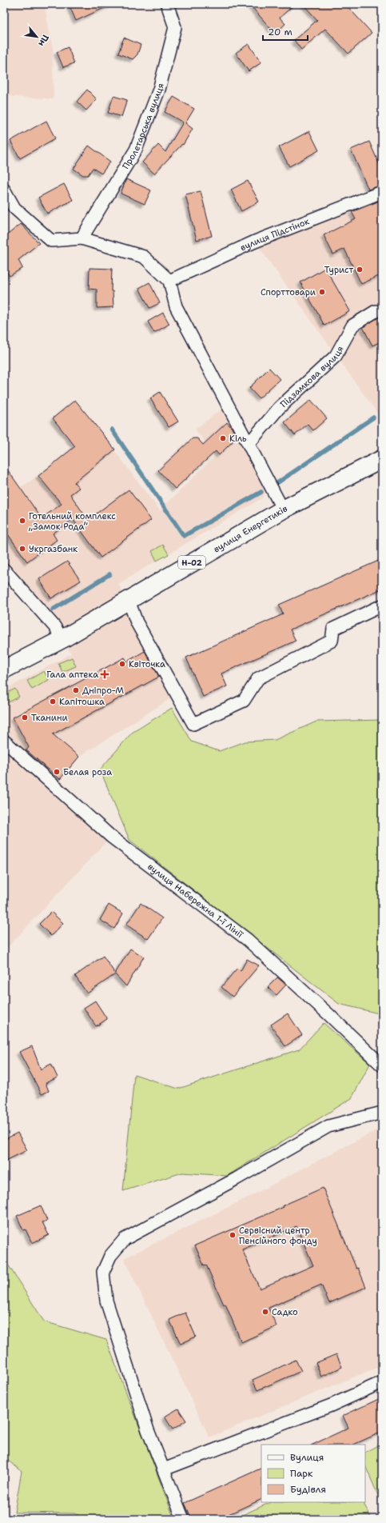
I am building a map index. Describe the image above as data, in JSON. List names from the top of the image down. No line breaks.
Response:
{"streets":{"main road":["вулиця Енергетиків","Н-02"],"street":["Пролетарська вулиця","вулиця Підстінок","Підзамкова вулиця","вулиця Набережна 1-ї Лінії"]},"places":{"other":["Турист","Спорттовари","Кіль","Готельний комплекс „Замок Рода”","Укргазбанк","Квіточка","Дніпро-М","Капітошка","Тканини","Белая роза","Сервісний центр Пенсійного фонду","Садко"],"health":["Гала аптека"]},"legend":["Вулиця","Парк","Будівля"],"scale_bar":"20 m","north":"bottom right"}
